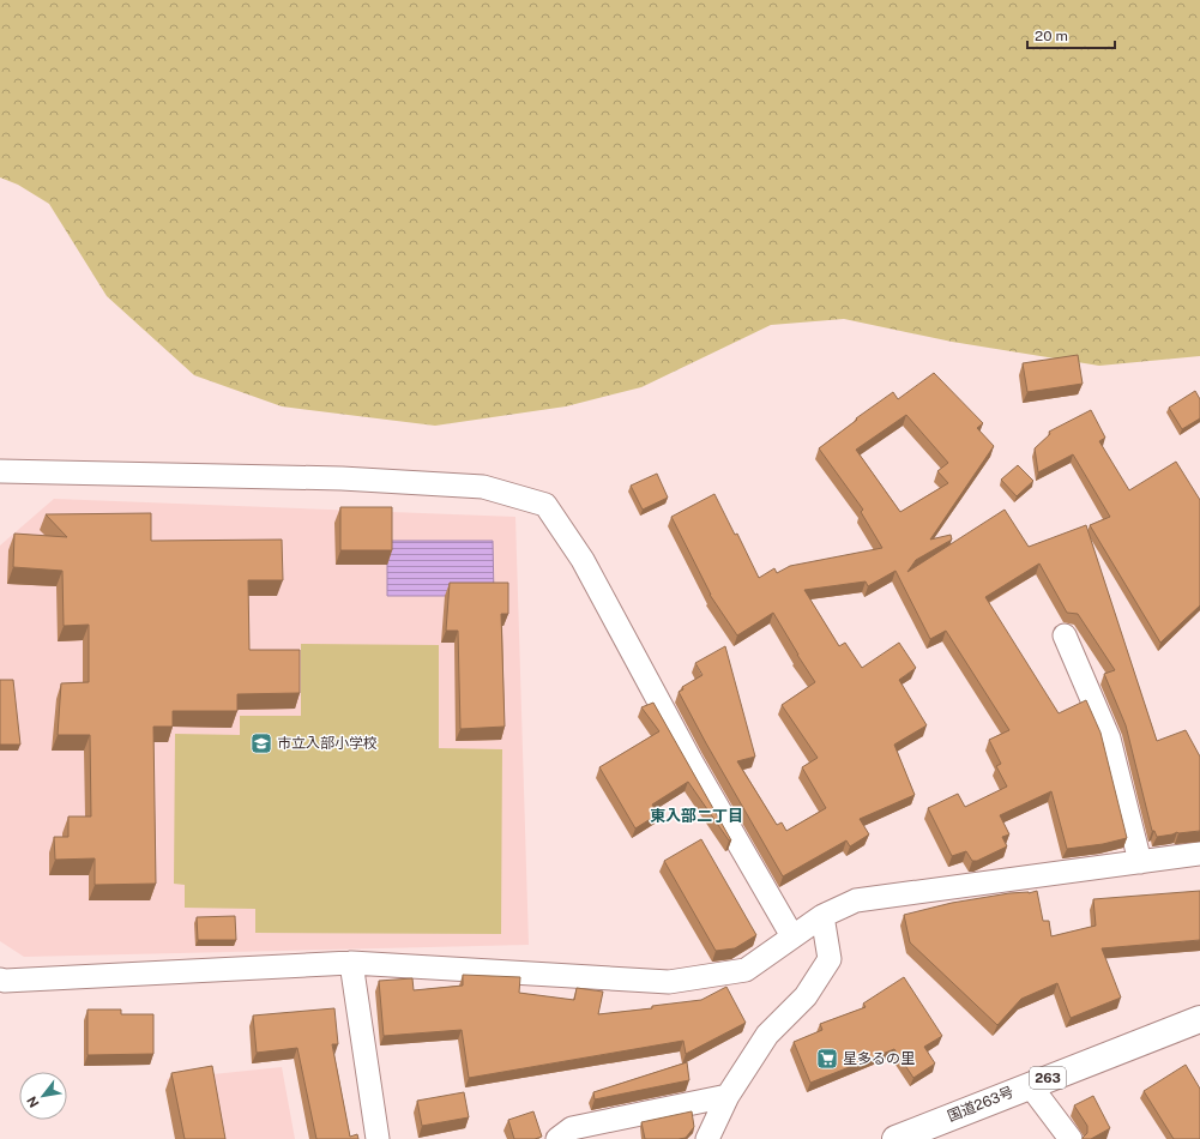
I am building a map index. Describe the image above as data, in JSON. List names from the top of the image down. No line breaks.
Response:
{"streets":{"highway":["263","国道263号"]},"districts":["東入部二丁目"],"places":{"school or university":["市立入部小学校"],"supermarket":["星多るの里"]},"scale_bar":"20 m","north":"bottom left"}
